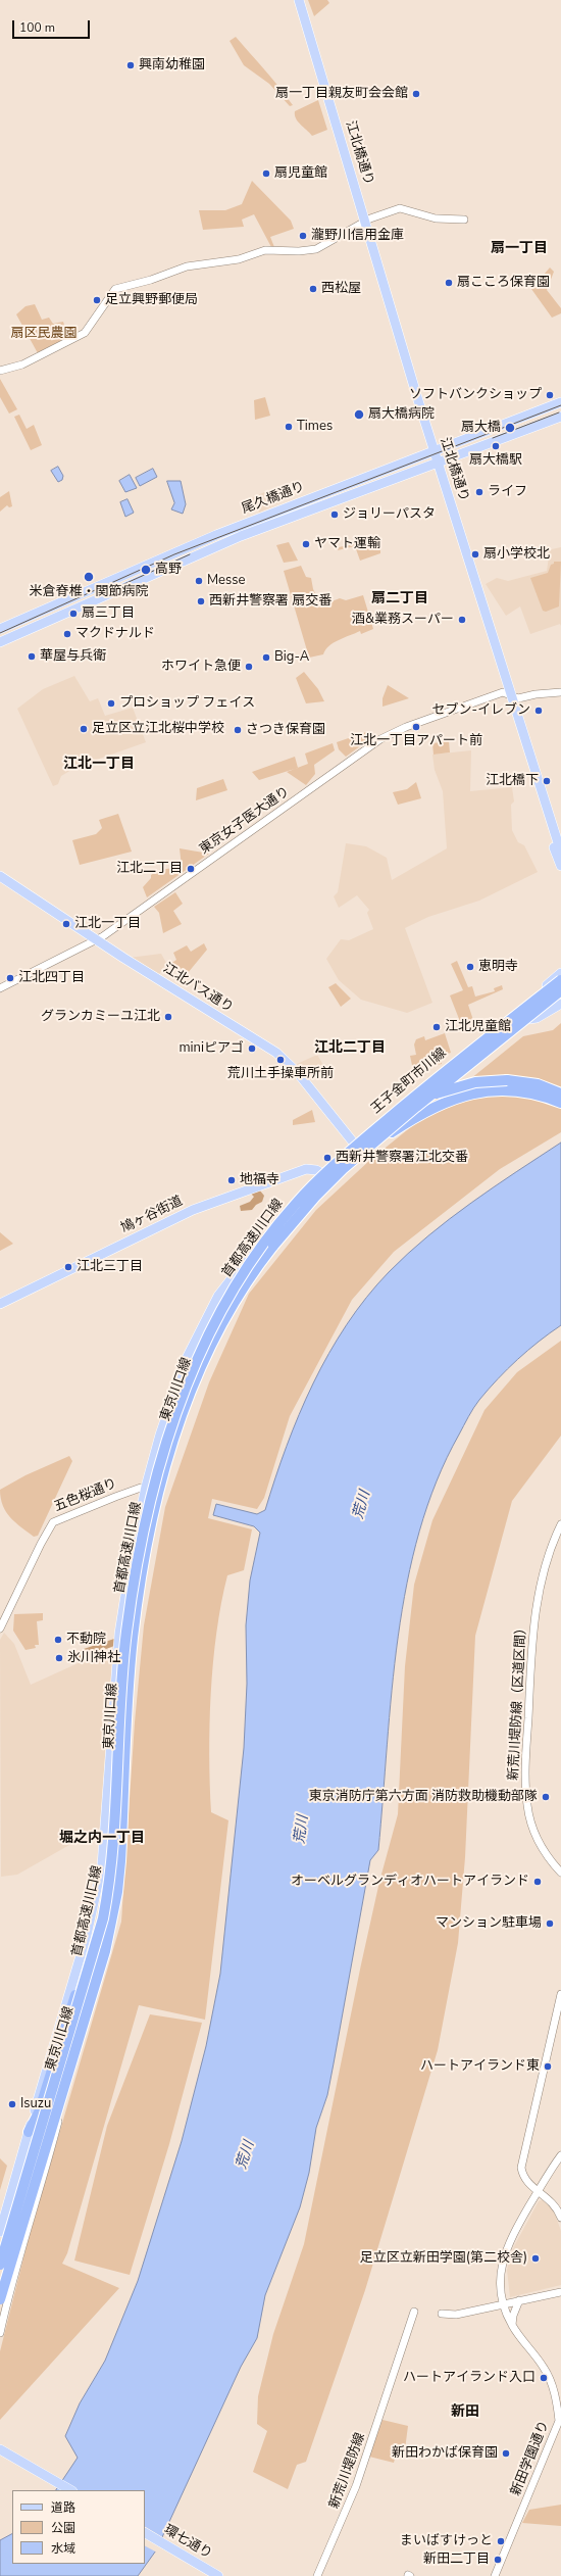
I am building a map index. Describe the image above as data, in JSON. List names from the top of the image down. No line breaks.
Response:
{"streets":{"highway":["首都高速川口線"],"main road":["江北橋通り","尾久橋通り","江北バス通り","王子金町市川線","鳩ヶ谷街道","東京川口線","環七通り"],"street":["東京女子医大通り","五色桜通り","新荒川堤防線（区道区間）","新田学園通り","新荒川堤防線"]},"crossings":[["江北橋通り","尾久橋通り"],["江北橋通り","東京女子医大通り"],["東京女子医大通り","江北バス通り"],["江北バス通り","王子金町市川線"],["江北バス通り","東京川口線"],["王子金町市川線","東京川口線"],["鳩ヶ谷街道","東京川口線"],["首都高速川口線","東京川口線"],["東京川口線","五色桜通り"]],"districts":["扇一丁目","扇二丁目","江北一丁目","江北二丁目","堀之内一丁目","新田"],"water":["荒川"],"parks":["扇区民農園"],"places":["興南幼稚園","扇一丁目親友町会会館","扇児童館","瀧野川信用金庫","扇こころ保育園","西松屋","足立興野郵便局","ソフトバンクショップ","扇大橋病院","Times","扇大橋","扇大橋駅","ライフ","ジョリーパスタ","ヤマト運輸","扇小学校北","高野","米倉脊椎・関節病院","Messe","西新井警察署 扇交番","扇三丁目","酒&業務スーパー","マクドナルド","華屋与兵衛","Big-A","ホワイト急便","プロショップ フェイス","セブン-イレブン","江北一丁目アパート前","足立区立江北桜中学校","さつき保育園","江北橋下","江北二丁目","江北一丁目","恵明寺","江北四丁目","グランカミーユ江北","江北児童館","miniピアゴ","荒川土手操車所前","西新井警察署江北交番","地福寺","江北三丁目","不動院","氷川神社","東京消防庁第六方面 消防救助機動部隊","オーベルグランディオハートアイランド","マンション駐車場","ハートアイランド東","Isuzu","足立区立新田学園(第二校舎)","ハートアイランド入口","新田わかば保育園","まいばすけっと","新田二丁目"],"legend":["道路","公園","水域"],"scale_bar":"100 m"}
